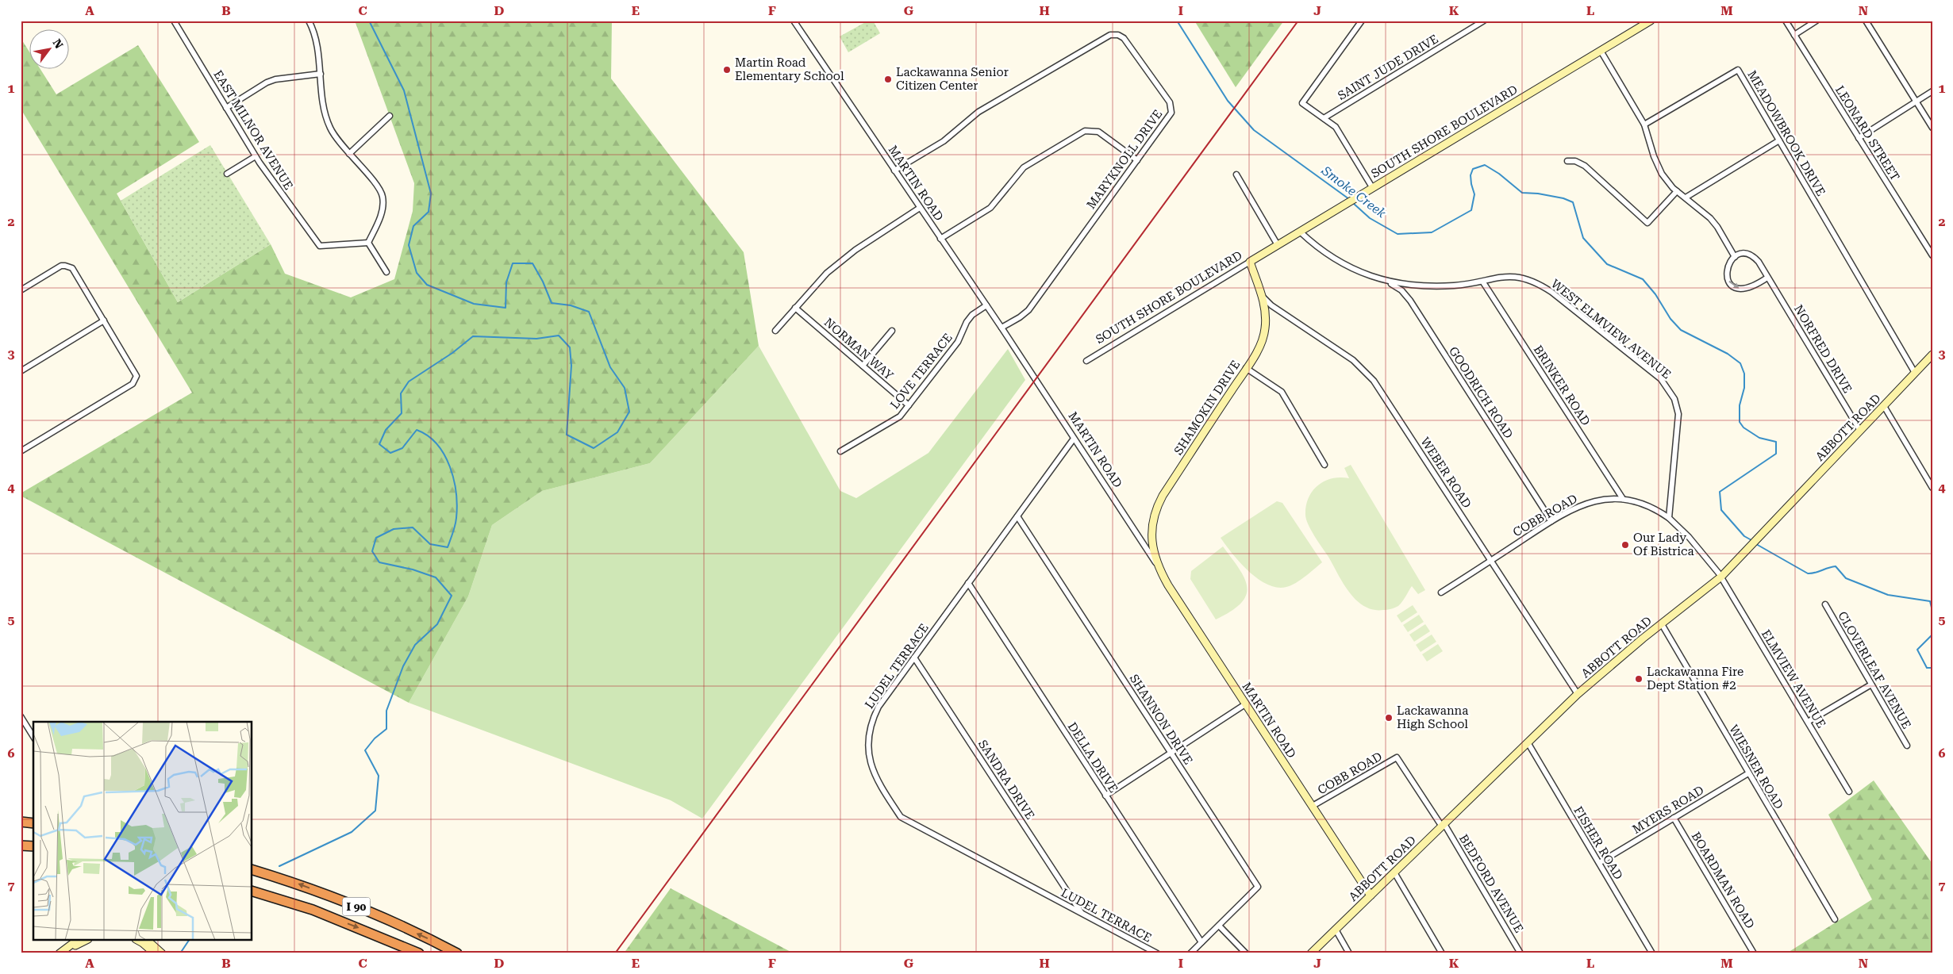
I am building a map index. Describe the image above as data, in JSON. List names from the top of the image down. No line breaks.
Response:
{"streets":{"highway":["I 90"],"street":["SAINT JUDE DRIVE","EAST MILNOR AVENUE","SOUTH SHORE BOULEVARD","MEADOWBROOK DRIVE","LEONARD STREET","MARYKNOLL DRIVE","MARTIN ROAD","WEST ELMVIEW AVENUE","NORMAN WAY","NORFRED DRIVE","LOVE TERRACE","BRINKER ROAD","GOODRICH ROAD","SHAMOKIN DRIVE","ABBOTT ROAD","WEBER ROAD","COBB ROAD","LUDEL TERRACE","CLOVERLEAF AVENUE","ELMVIEW AVENUE","SHANNON DRIVE","DELLA DRIVE","WIESNER ROAD","SANDRA DRIVE","MYERS ROAD","FISHER ROAD","BOARDMAN ROAD","BEDFORD AVENUE"]},"crossings":[["SOUTH SHORE BOULEVARD","WEST ELMVIEW AVENUE"],["SOUTH SHORE BOULEVARD","SHAMOKIN DRIVE"],["MEADOWBROOK DRIVE","ABBOTT ROAD"],["MARYKNOLL DRIVE","MARTIN ROAD"],["MARTIN ROAD","LOVE TERRACE"],["MARTIN ROAD","SHAMOKIN DRIVE"],["MARTIN ROAD","ABBOTT ROAD"],["MARTIN ROAD","COBB ROAD"],["MARTIN ROAD","LUDEL TERRACE"],["WEST ELMVIEW AVENUE","BRINKER ROAD"],["WEST ELMVIEW AVENUE","GOODRICH ROAD"],["WEST ELMVIEW AVENUE","COBB ROAD"],["NORMAN WAY","LOVE TERRACE"],["NORFRED DRIVE","ABBOTT ROAD"],["BRINKER ROAD","COBB ROAD"],["GOODRICH ROAD","COBB ROAD"],["SHAMOKIN DRIVE","WEBER ROAD"],["ABBOTT ROAD","WEBER ROAD"],["ABBOTT ROAD","ELMVIEW AVENUE"],["ABBOTT ROAD","WIESNER ROAD"],["ABBOTT ROAD","FISHER ROAD"],["ABBOTT ROAD","BEDFORD AVENUE"],["WEBER ROAD","COBB ROAD"],["COBB ROAD","BEDFORD AVENUE"],["LUDEL TERRACE","SHANNON DRIVE"],["LUDEL TERRACE","DELLA DRIVE"],["LUDEL TERRACE","SANDRA DRIVE"],["WIESNER ROAD","MYERS ROAD"],["MYERS ROAD","FISHER ROAD"],["MYERS ROAD","BOARDMAN ROAD"]],"water":["Smoke Creek"],"places":["Martin Road Elementary School","Lackawanna Senior Citizen Center","Our Lady Of Bistrica","Lackawanna Fire Dept Station #2","Lackawanna High School"],"north":"top right","grid":{"columns":["A","B","C","D","E","F","G","H","I","J","K","L","M","N"],"rows":["1","2","3","4","5","6","7"]}}
